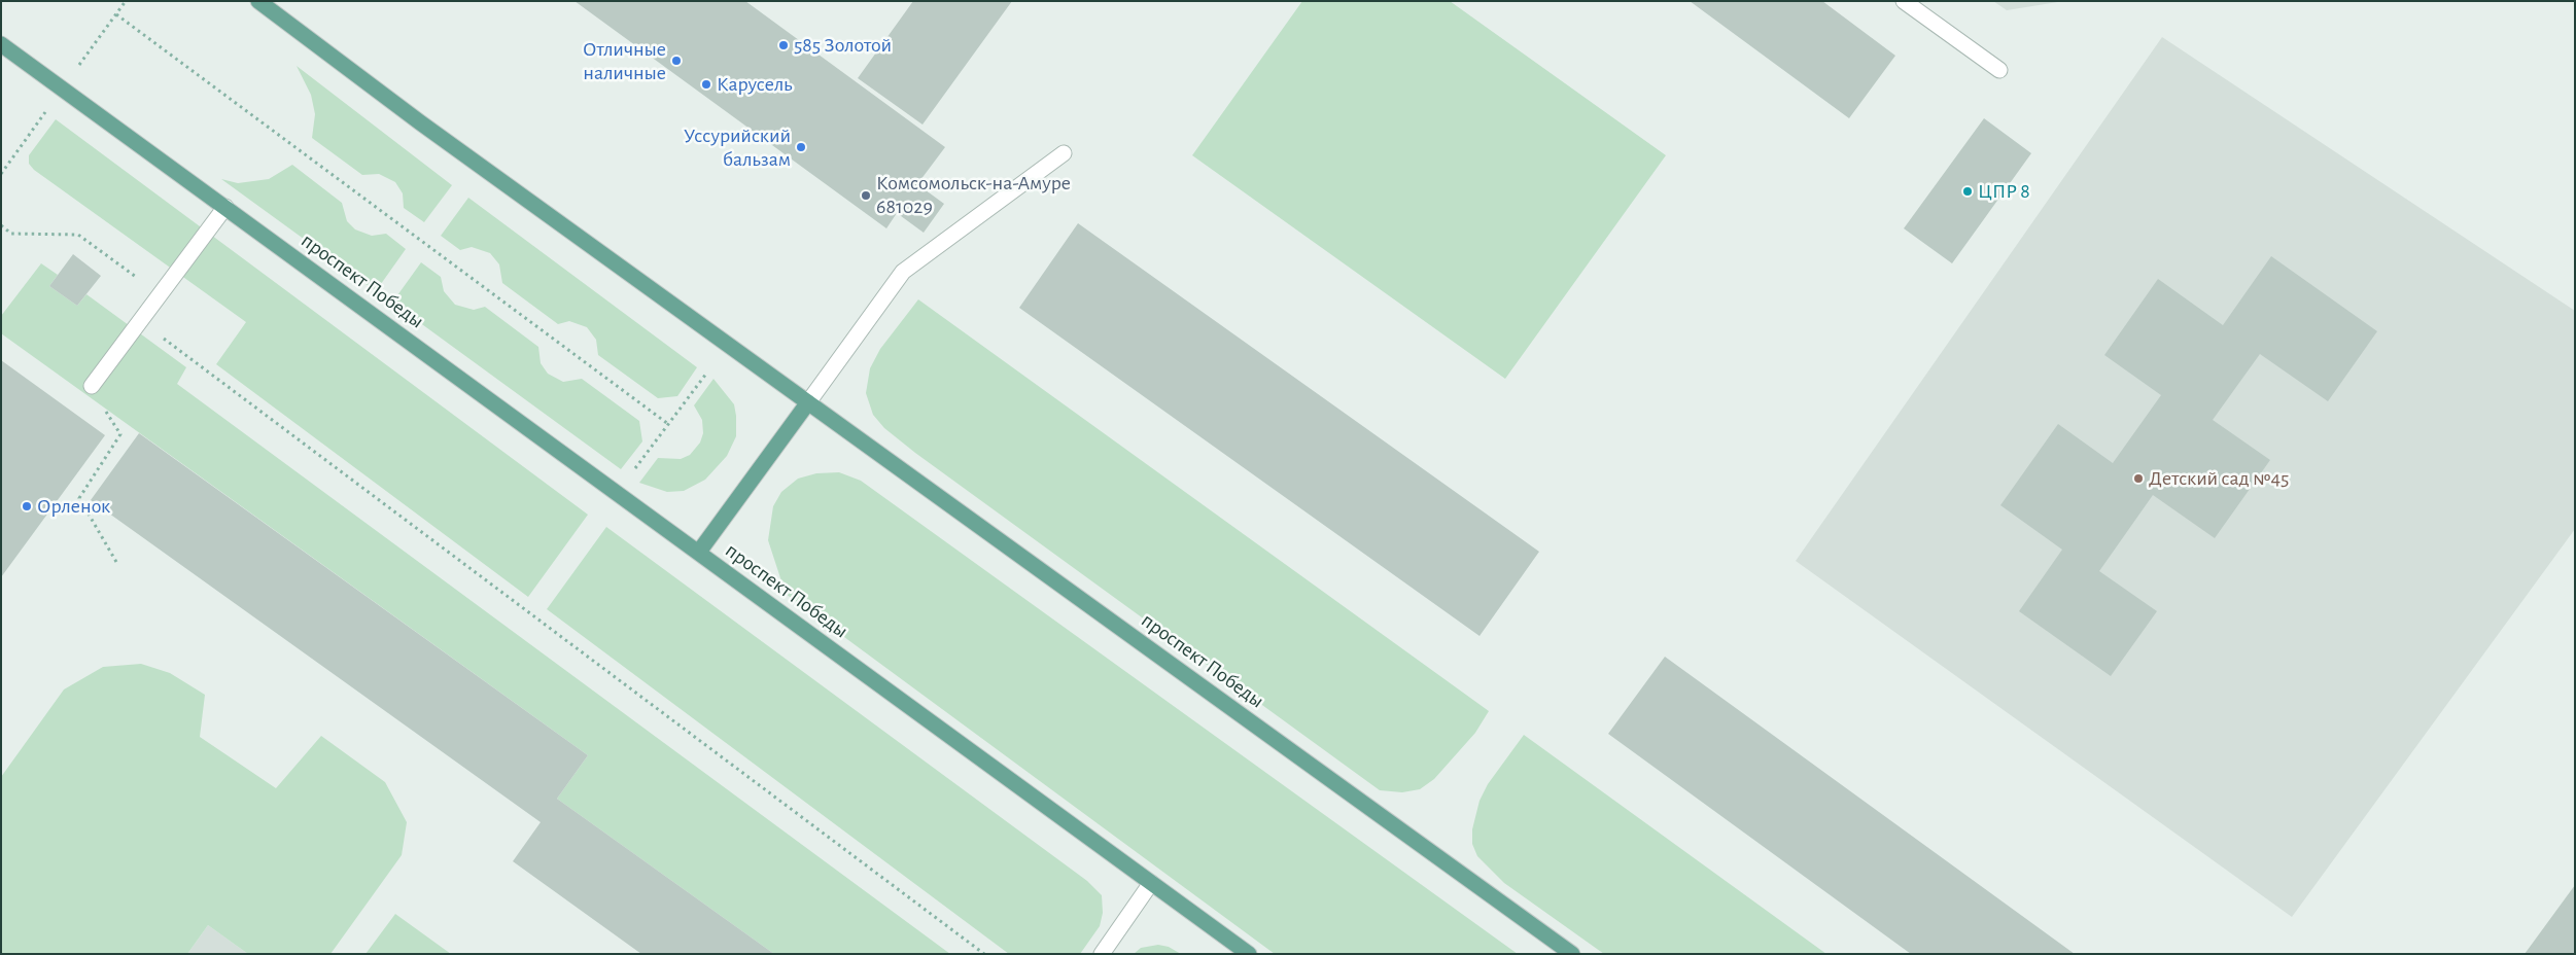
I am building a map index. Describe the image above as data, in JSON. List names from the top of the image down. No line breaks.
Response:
{"streets":{"main road":["проспект Победы"]},"places":["585 Золотой","Отличные наличные","Карусель","Уссурийский бальзам","ЦПР 8","Комсомольск-на-Амуре 681029","Детский сад №45","Орленок"]}
